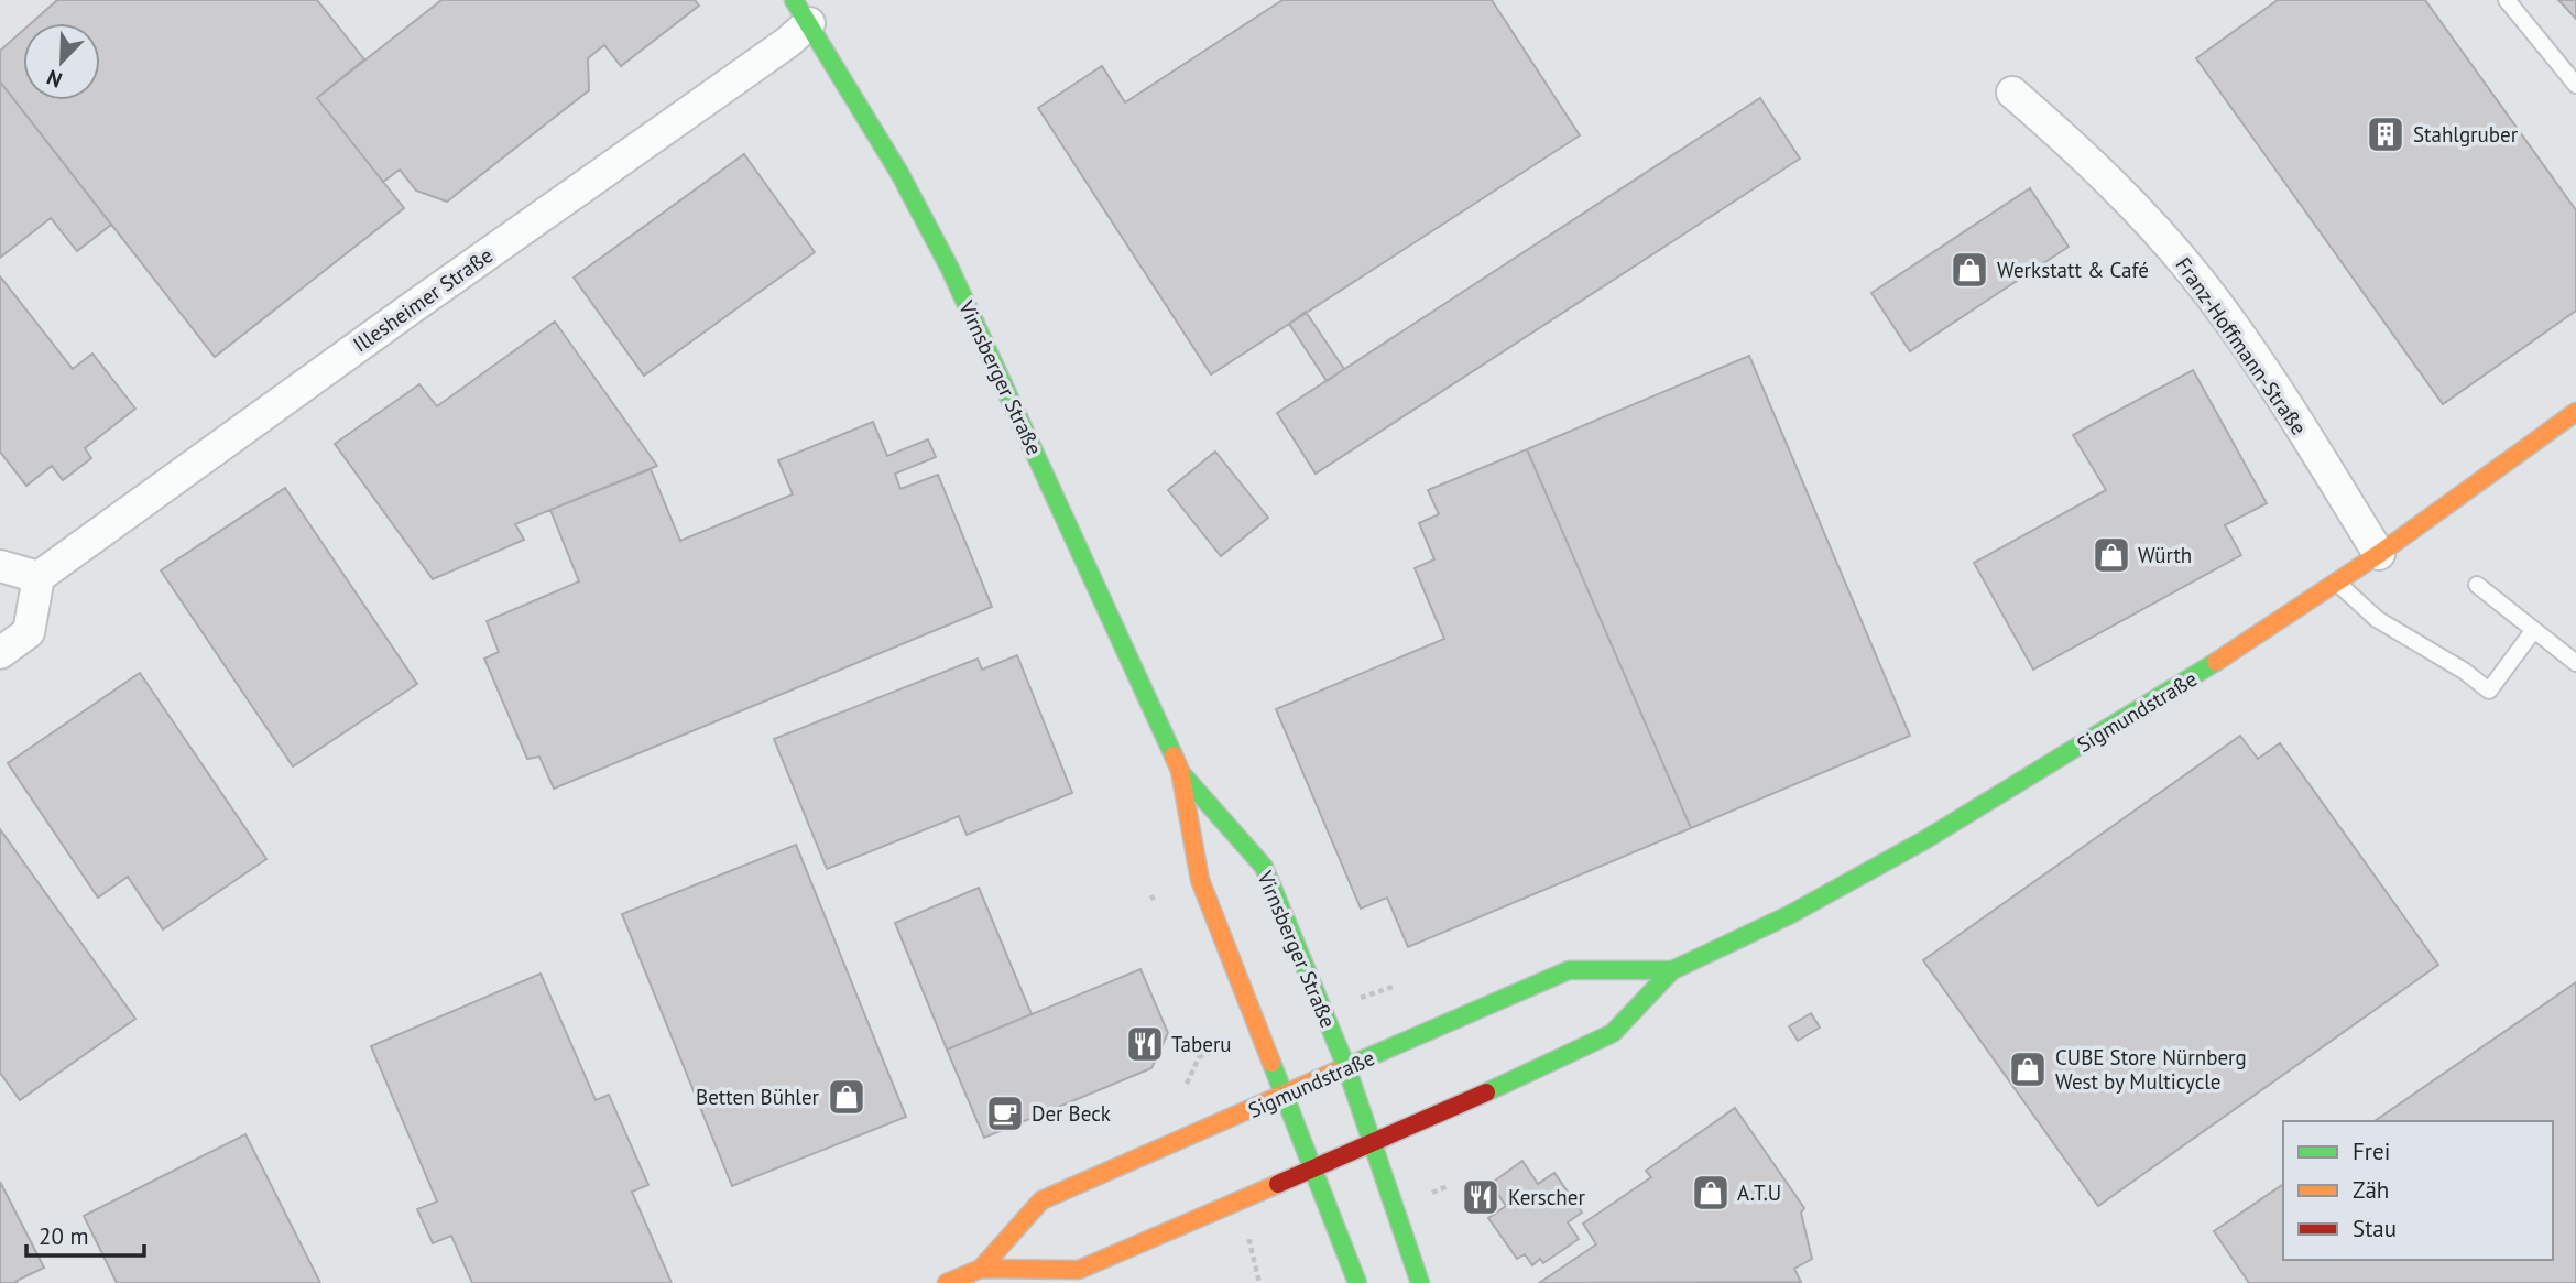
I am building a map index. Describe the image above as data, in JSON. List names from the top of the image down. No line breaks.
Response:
{"streets":{"main road":["Virnsberger Straße","Sigmundstraße"],"street":["Illesheimer Straße","Franz-Hoffmann-Straße"]},"crossings":[["Illesheimer Straße","Virnsberger Straße"],["Franz-Hoffmann-Straße","Sigmundstraße"],["Virnsberger Straße","Sigmundstraße"]],"places":{"building":["Stahlgruber"],"shop":["Werkstatt & Café","Würth","CUBE Store Nürnberg West by Multicycle","Betten Bühler","A.T.U"],"restaurant":["Taberu","Kerscher"],"cafe":["Der Beck"]},"legend":["Frei","Zäh","Stau"],"scale_bar":"20 m","north":"bottom left"}
